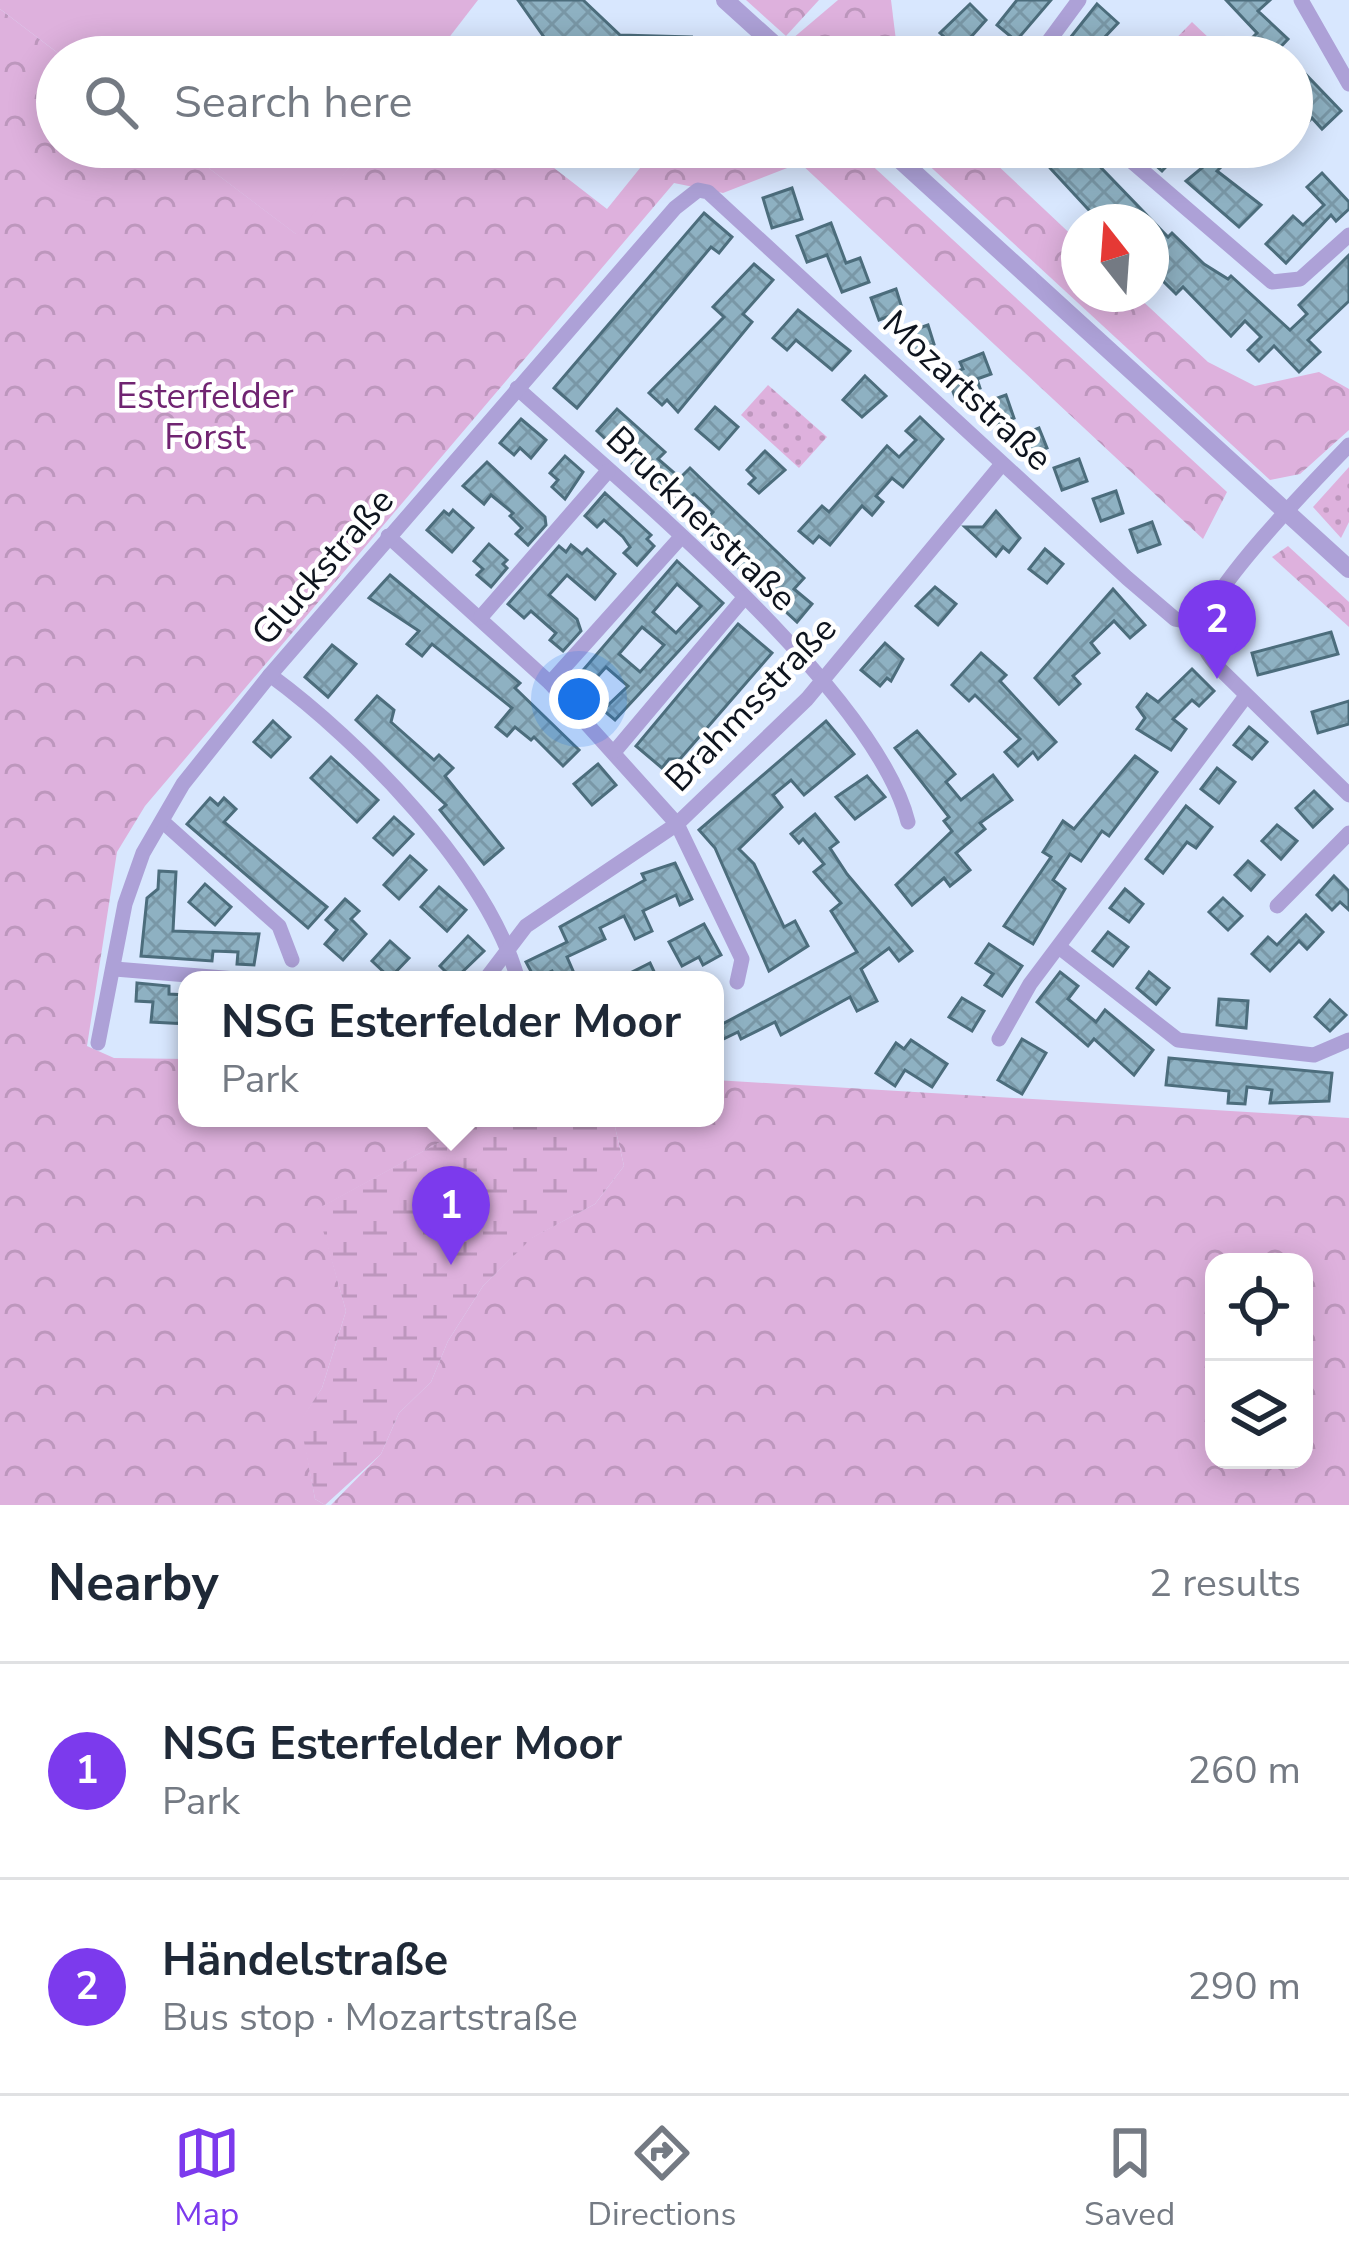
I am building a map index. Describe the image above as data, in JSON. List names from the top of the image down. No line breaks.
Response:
{"streets":{"street":["Mozartstraße","Brucknerstraße","Gluckstraße","Brahmsstraße"]},"crossings":[["Mozartstraße","Gluckstraße"],["Mozartstraße","Brahmsstraße"],["Brucknerstraße","Gluckstraße"],["Brucknerstraße","Brahmsstraße"]],"parks":["Esterfelder Forst"],"north":"top","page":{"search":"Search here","pins":["2","1"],"popup":["NSG Esterfelder Moor","Park"],"heading":["Nearby","2 results"],"list":[{"mark":"1","name":"NSG Esterfelder Moor","note":"Park","value":"260 m"},{"mark":"2","name":"Händelstraße","note":"Bus stop · Mozartstraße","value":"290 m"}],"nav":["Map","Directions","Saved"]}}
